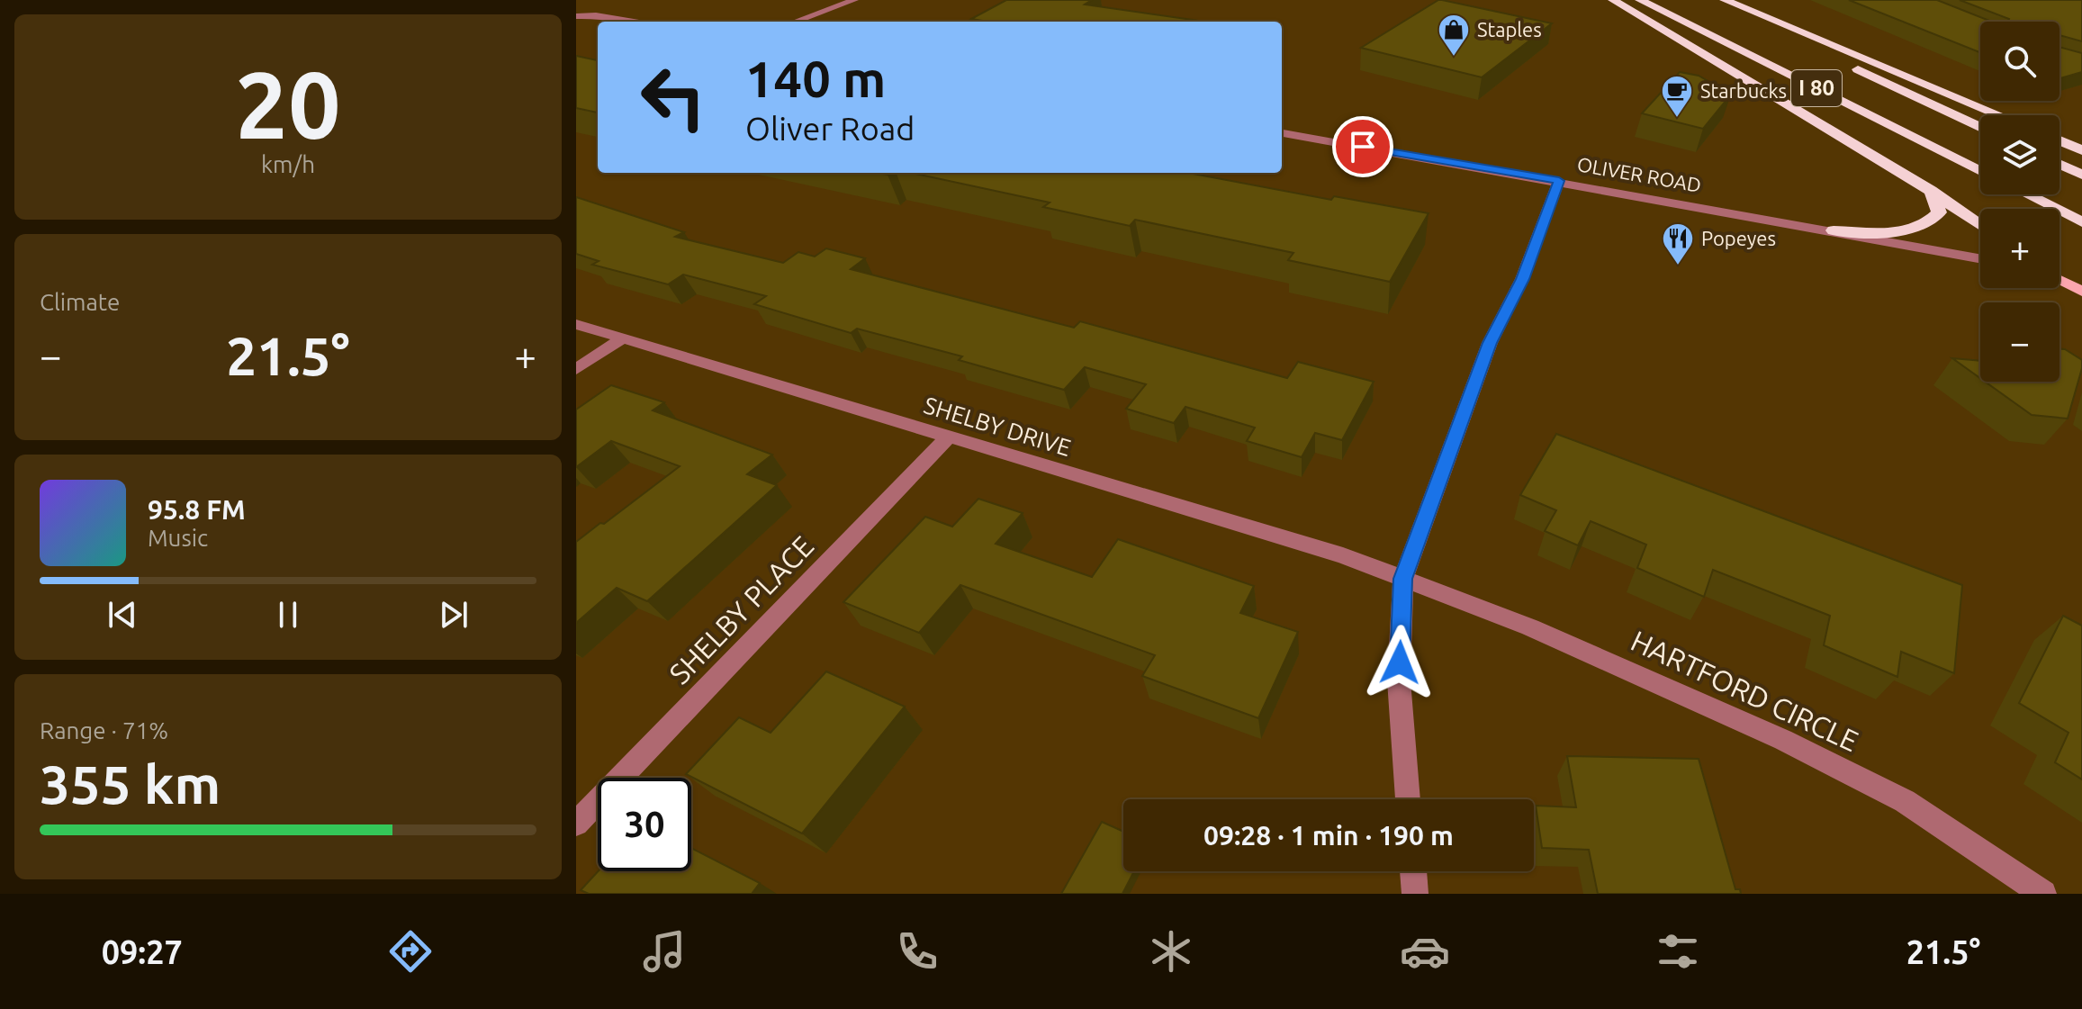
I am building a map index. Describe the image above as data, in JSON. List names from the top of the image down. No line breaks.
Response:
{"streets":{"highway":["I 80"],"street":["OLIVER ROAD","SHELBY DRIVE","SHELBY PLACE","HARTFORD CIRCLE"]},"crossings":[["SHELBY DRIVE","SHELBY PLACE"],["SHELBY DRIVE","HARTFORD CIRCLE"]],"places":{"shop":["Staples"],"cafe":["Starbucks"],"restaurant":["Popeyes"]},"page":{"tile":[["20","km/h"],"Climate",["Range · 71%","355 km"]],"map_buttons":["+","−"],"turn":["140 m","Oliver Road"],"heat":["−","21.5°","+"],"song":["95.8 FM","Music"],"limit":"30","trip":"09:28 · 1 min · 190 m","tabs":["09:27","21.5°"]}}
